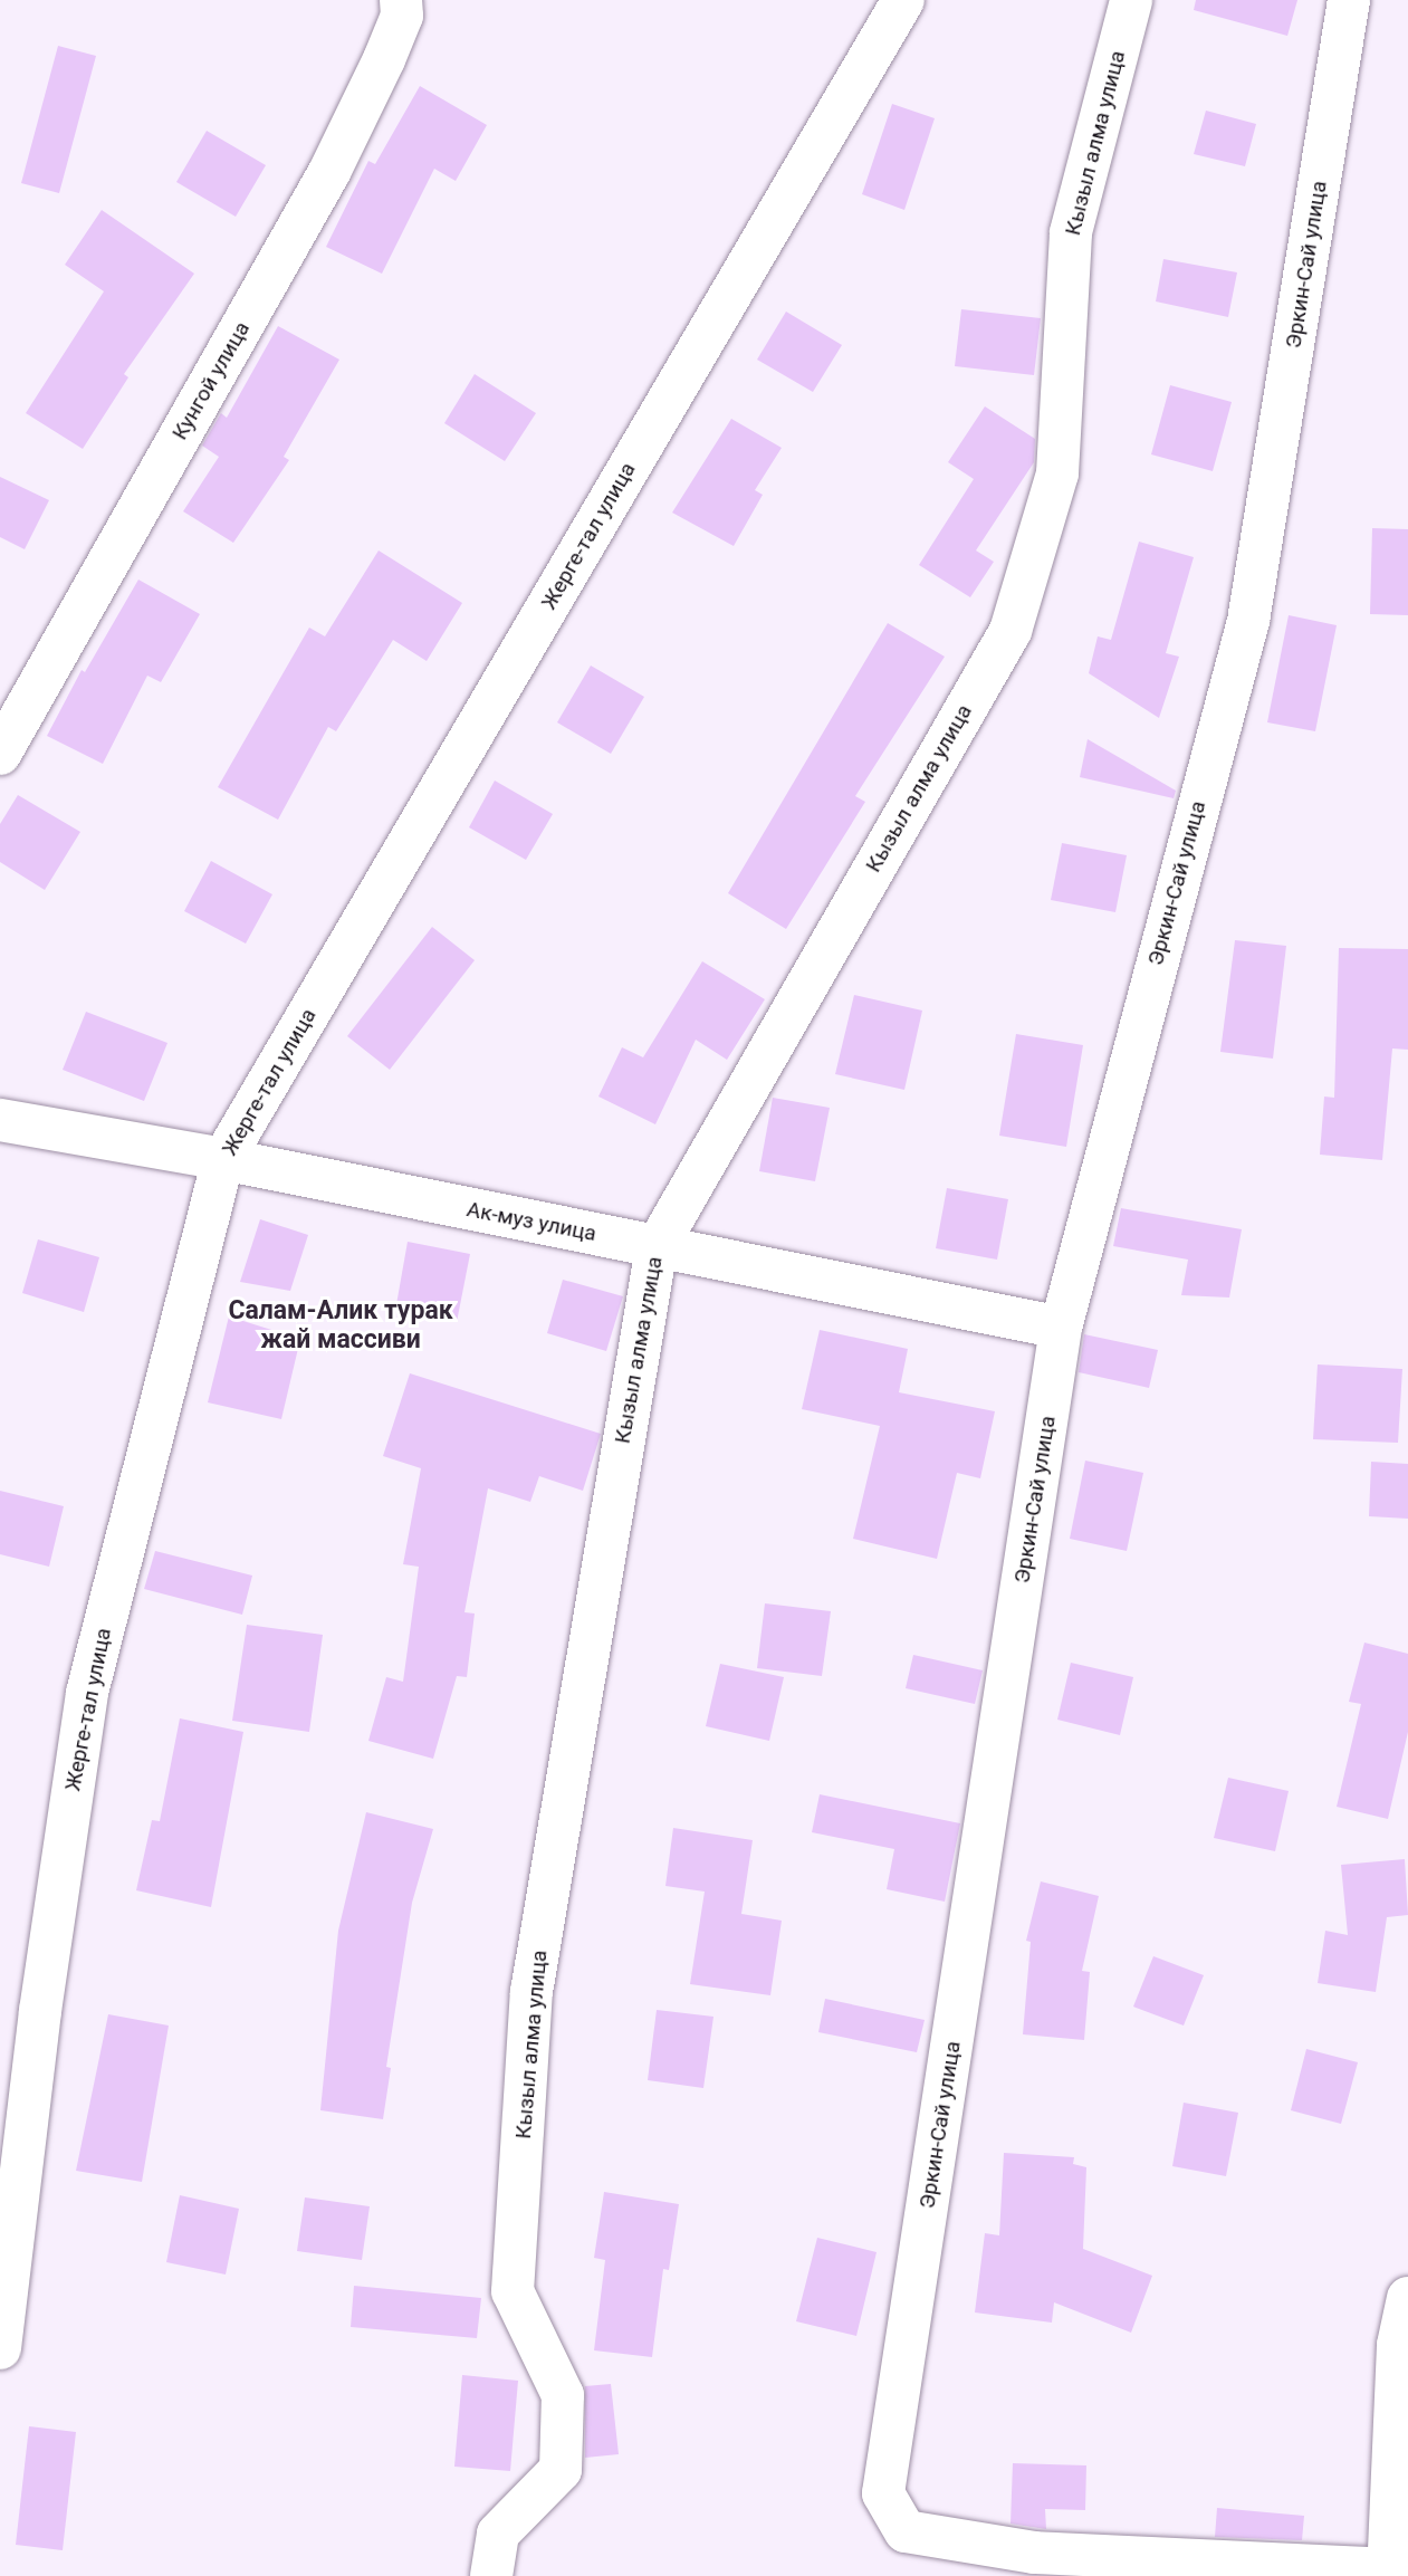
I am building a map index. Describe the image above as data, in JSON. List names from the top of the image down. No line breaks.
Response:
{"streets":{"street":["Кызыл алма улица","Эркин-Сай улица","Кунгой улица","Жерге-тал улица","Ак-муз улица"]},"crossings":[["Кызыл алма улица","Ак-муз улица"],["Эркин-Сай улица","Ак-муз улица"],["Жерге-тал улица","Ак-муз улица"]],"districts":["Салам-Алик турак жай массиви"]}
